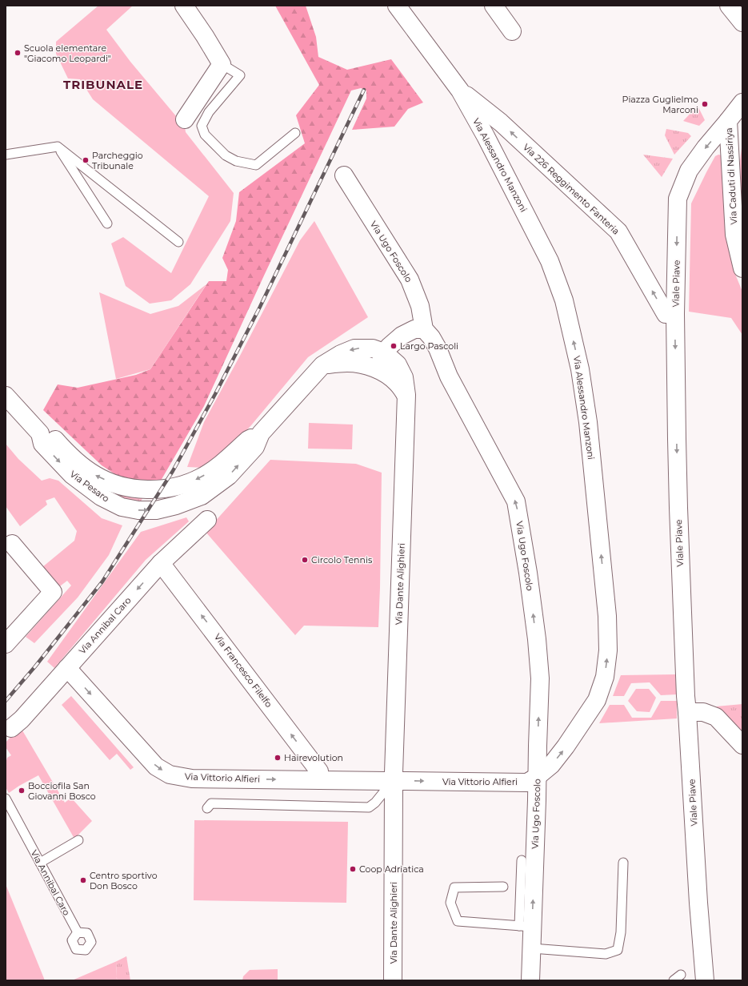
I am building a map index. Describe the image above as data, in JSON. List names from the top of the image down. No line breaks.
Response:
{"streets":{"street":["Via Alessandro Manzoni","Via Caduti di Nassiriya","Via 226 Reggimento Fanteria","Via Ugo Foscolo","Viale Piave","Via Pesaro","Via Dante Alighieri","Via Annibal Caro","Via Francesco Filelfo","Via Vittorio Alfieri"]},"crossings":[["Via Alessandro Manzoni","Via 226 Reggimento Fanteria"],["Via Alessandro Manzoni","Via Ugo Foscolo"],["Via Alessandro Manzoni","Via Vittorio Alfieri"],["Via Caduti di Nassiriya","Viale Piave"],["Via 226 Reggimento Fanteria","Viale Piave"],["Via Ugo Foscolo","Via Vittorio Alfieri"],["Via Dante Alighieri","Via Vittorio Alfieri"],["Via Annibal Caro","Via Francesco Filelfo"],["Via Annibal Caro","Via Vittorio Alfieri"],["Via Francesco Filelfo","Via Vittorio Alfieri"]],"one_way":["Via Alessandro Manzoni","Via 226 Reggimento Fanteria","Via Ugo Foscolo","Viale Piave","Via Francesco Filelfo","Via Vittorio Alfieri"],"districts":["TRIBUNALE"],"places":["Scuola elementare \"Giacomo Leopardi\"","Piazza Guglielmo Marconi","Parcheggio Tribunale","Largo Pascoli","Circolo Tennis","Hairevolution","Bocciofila San Giovanni Bosco","Coop Adriatica","Centro sportivo Don Bosco"]}
